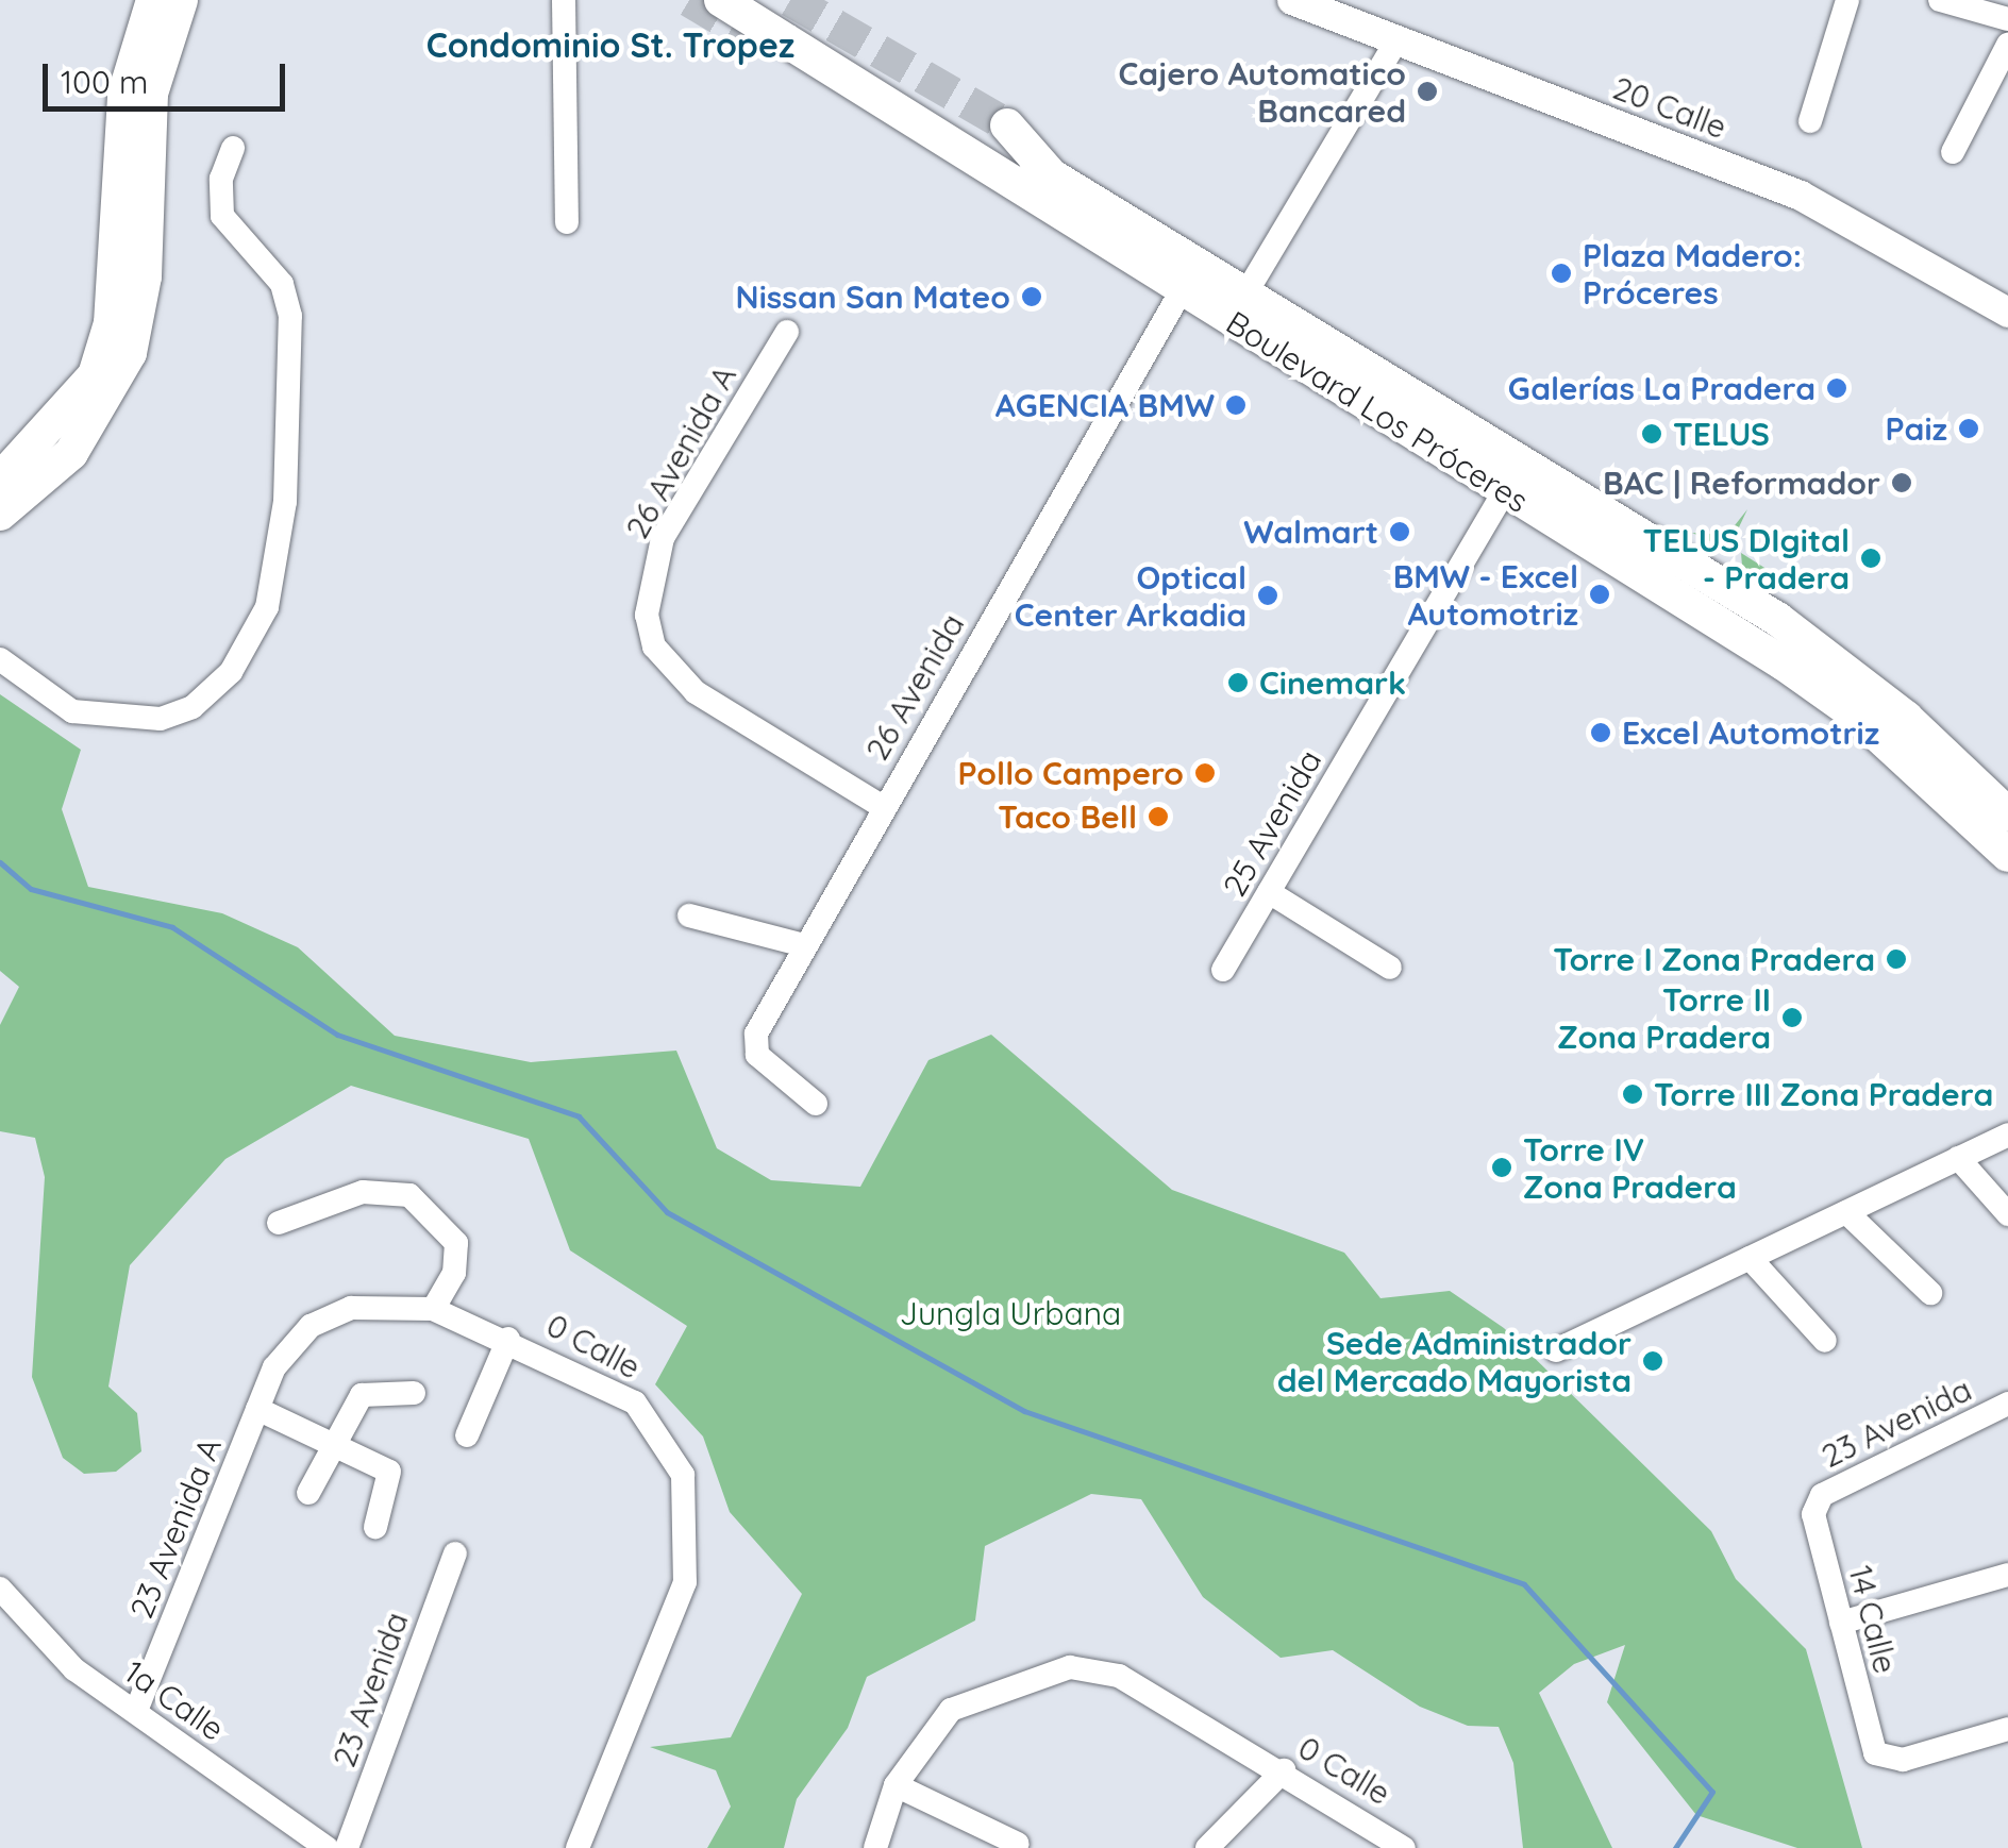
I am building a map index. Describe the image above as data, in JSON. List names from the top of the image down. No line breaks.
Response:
{"streets":{"highway":["Boulevard Los Próceres"],"main road":["20 Calle"],"street":["26 Avenida A","26 Avenida","25 Avenida","0 Calle","23 Avenida","23 Avenida A","14 Calle","1a Calle"]},"crossings":[["Boulevard Los Próceres","26 Avenida"],["Boulevard Los Próceres","25 Avenida"],["26 Avenida A","26 Avenida"],["0 Calle","23 Avenida A"],["23 Avenida","14 Calle"],["23 Avenida A","1a Calle"]],"districts":["Condominio St. Tropez"],"parks":["Jungla Urbana"],"places":["Cajero Automatico Bancared","Plaza Madero: Próceres","Nissan San Mateo","Galerías La Pradera","AGENCIA BMW","Paiz","TELUS","BAC | Reformador","Walmart","TELUS DIgital - Pradera","BMW - Excel Automotriz","Optical Center Arkadia","Cinemark","Excel Automotriz","Pollo Campero","Taco Bell","Torre I Zona Pradera","Torre II Zona Pradera","Torre III Zona Pradera","Torre IV Zona Pradera","Sede Administrador del Mercado Mayorista"],"scale_bar":"100 m"}
